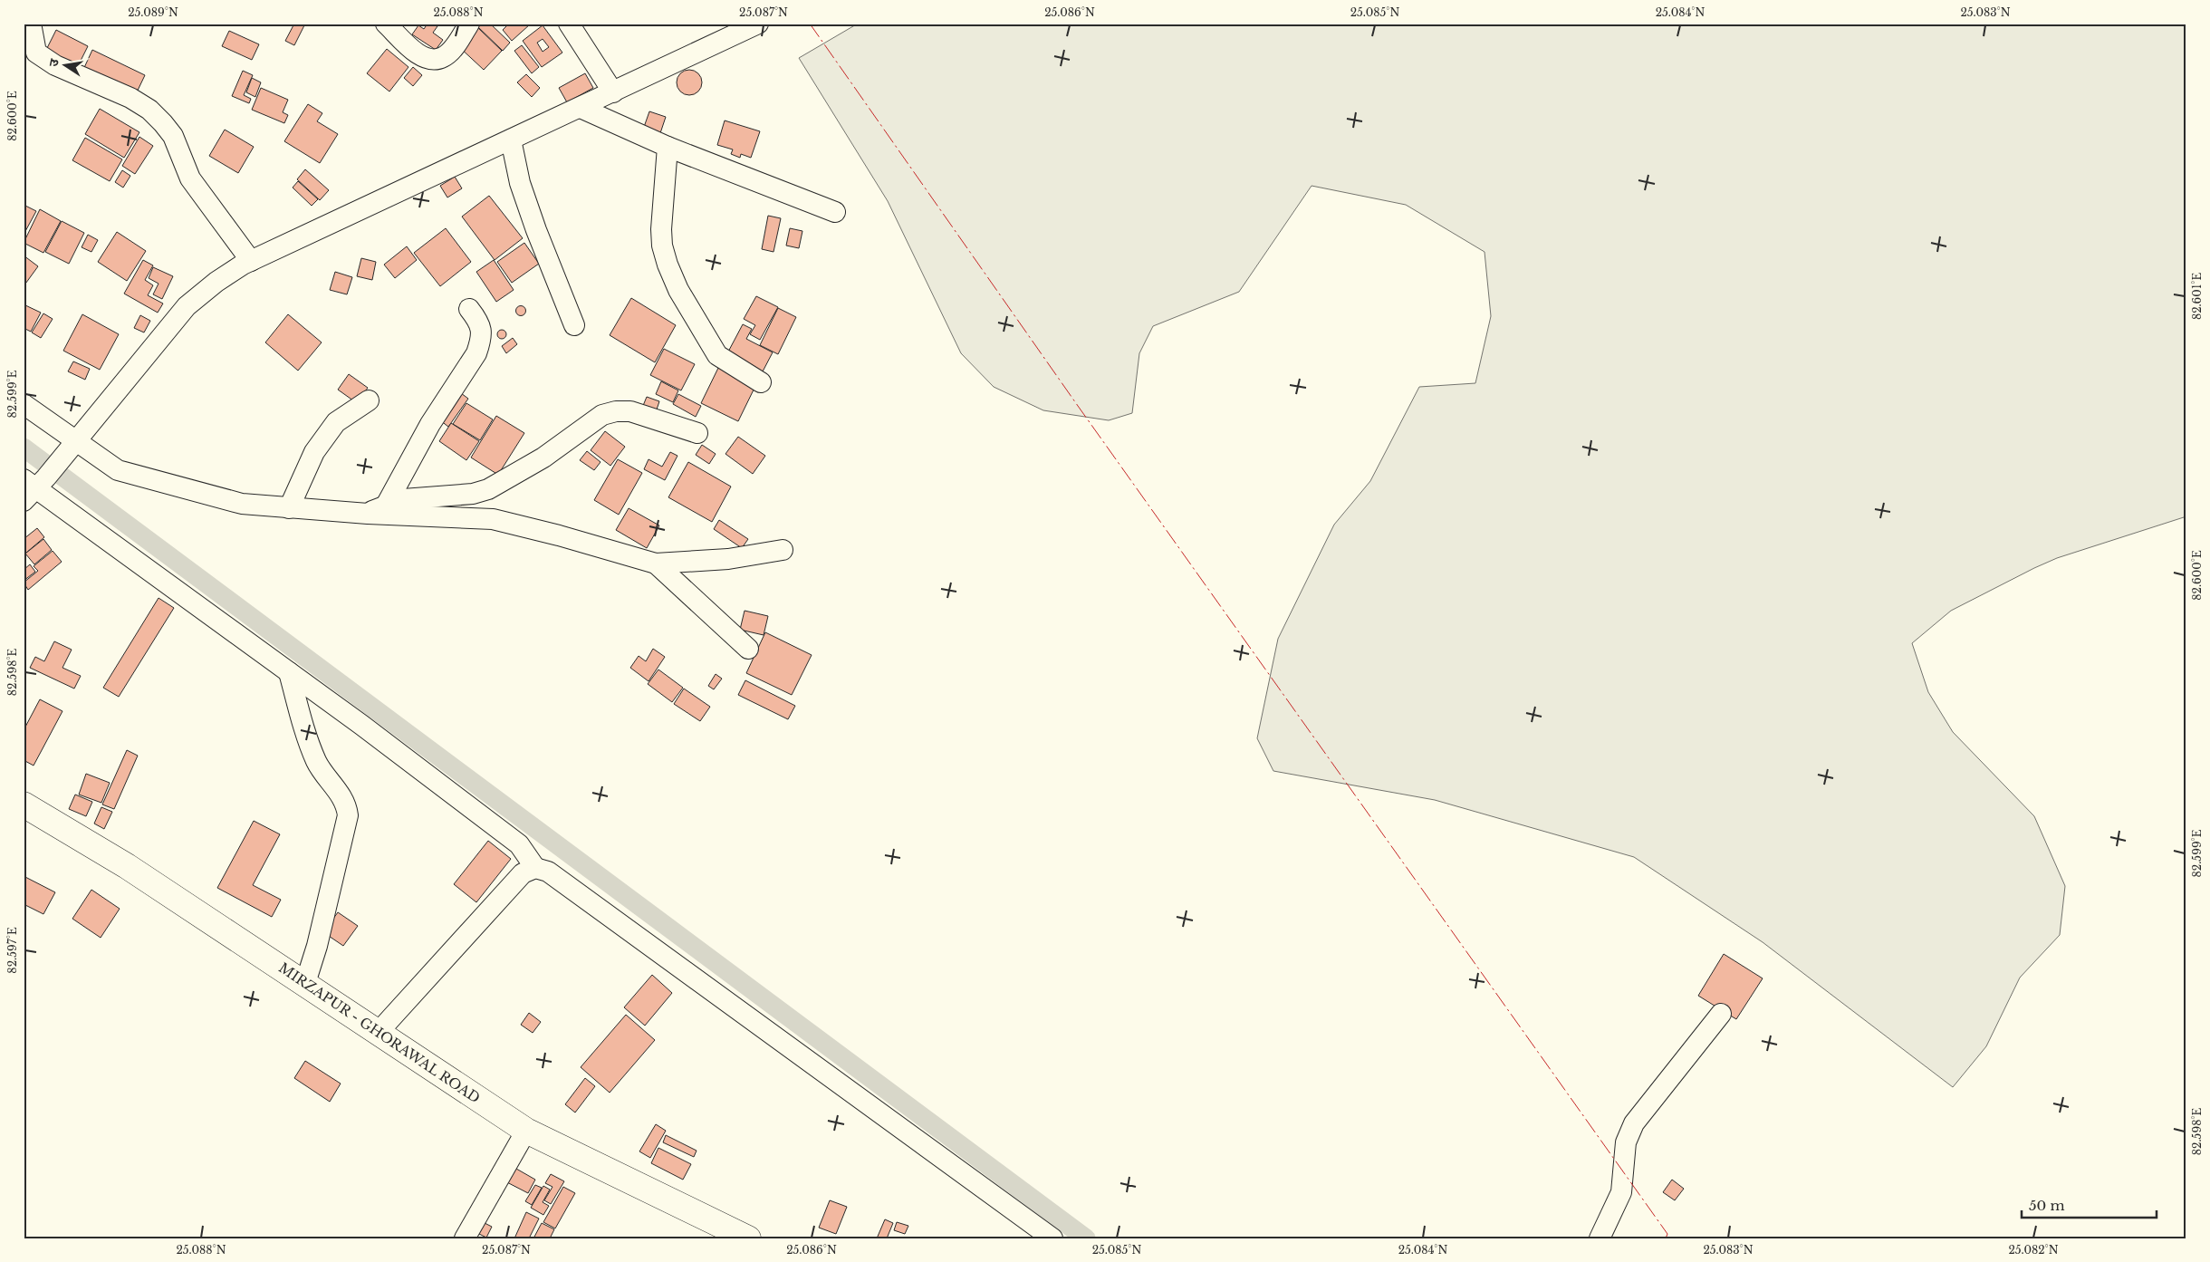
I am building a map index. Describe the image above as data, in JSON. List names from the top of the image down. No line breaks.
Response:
{"streets":{"main road":["MIRZAPUR - GHORAWAL ROAD"]},"scale_bar":"50 m","north":"left","coordinates":["25.089°N","25.088°N","25.087°N","25.086°N","25.085°N","25.084°N","25.083°N","82.600°E","82.601°E","82.599°E","82.598°E","82.597°E","25.082°N"]}
